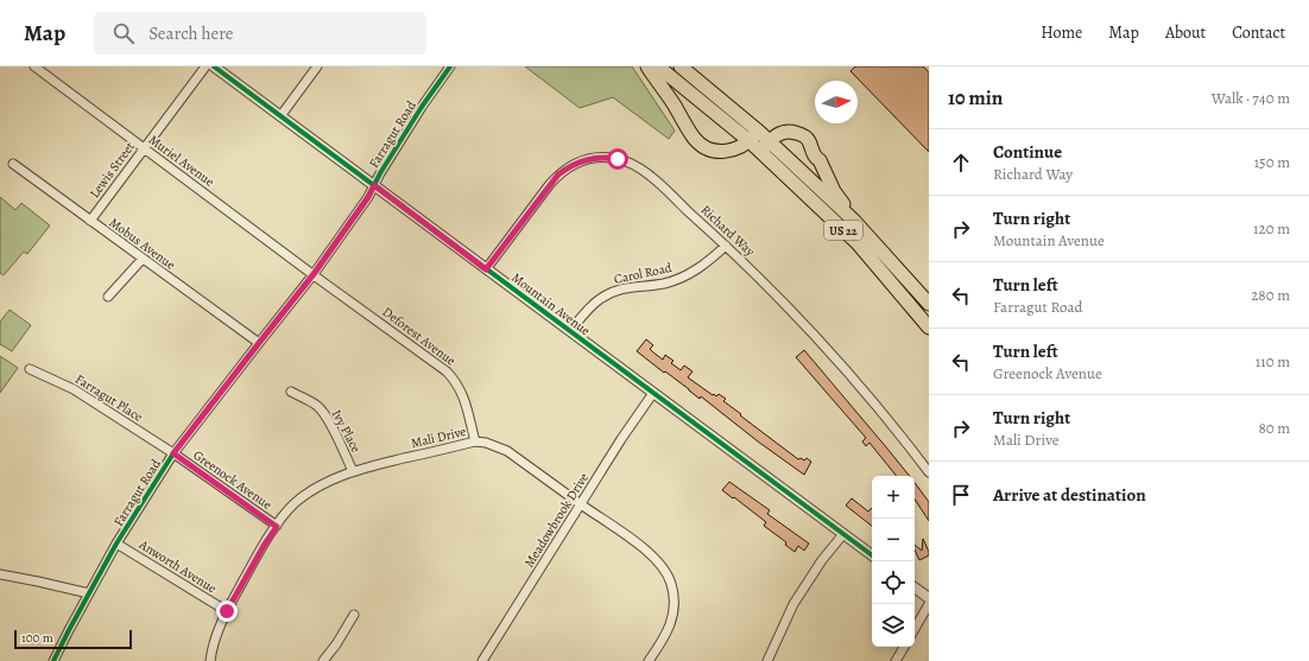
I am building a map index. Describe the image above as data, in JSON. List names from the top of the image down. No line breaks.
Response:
{"streets":{"highway":["US 22"],"street":["Farragut Road","Muriel Avenue","Lewis Street","Richard Way","Mobus Avenue","Carol Road","Mountain Avenue","Deforest Avenue","Farragut Place","Ivy Place","Mali Drive","Greenock Avenue","Meadowbrook Drive","Anworth Avenue"]},"crossings":[["Farragut Road","Muriel Avenue"],["Farragut Road","Mobus Avenue"],["Farragut Road","Mountain Avenue"],["Farragut Road","Deforest Avenue"],["Farragut Road","Farragut Place"],["Farragut Road","Greenock Avenue"],["Farragut Road","Anworth Avenue"],["Muriel Avenue","Lewis Street"],["Muriel Avenue","Deforest Avenue"],["Lewis Street","Mobus Avenue"],["Richard Way","Carol Road"],["Richard Way","Mountain Avenue"],["Carol Road","Mountain Avenue"],["Mountain Avenue","Meadowbrook Drive"],["Deforest Avenue","Mali Drive"],["Farragut Place","Greenock Avenue"],["Ivy Place","Mali Drive"],["Mali Drive","Greenock Avenue"],["Mali Drive","Meadowbrook Drive"],["Mali Drive","Anworth Avenue"]],"scale_bar":"100 m","north":"right","page":{"header":"Map","search":"Search here","nav":["Home","Map","About","Contact"],"heading":["10 min","Walk · 740 m"],"list":[["Continue","Richard Way","150 m"],["Turn right","Mountain Avenue","120 m"],["Turn left","Farragut Road","280 m"],["Turn left","Greenock Avenue","110 m"],["Turn right","Mali Drive","80 m"],"Arrive at destination"],"map_buttons":["+","−"],"scale":"100 m"}}
